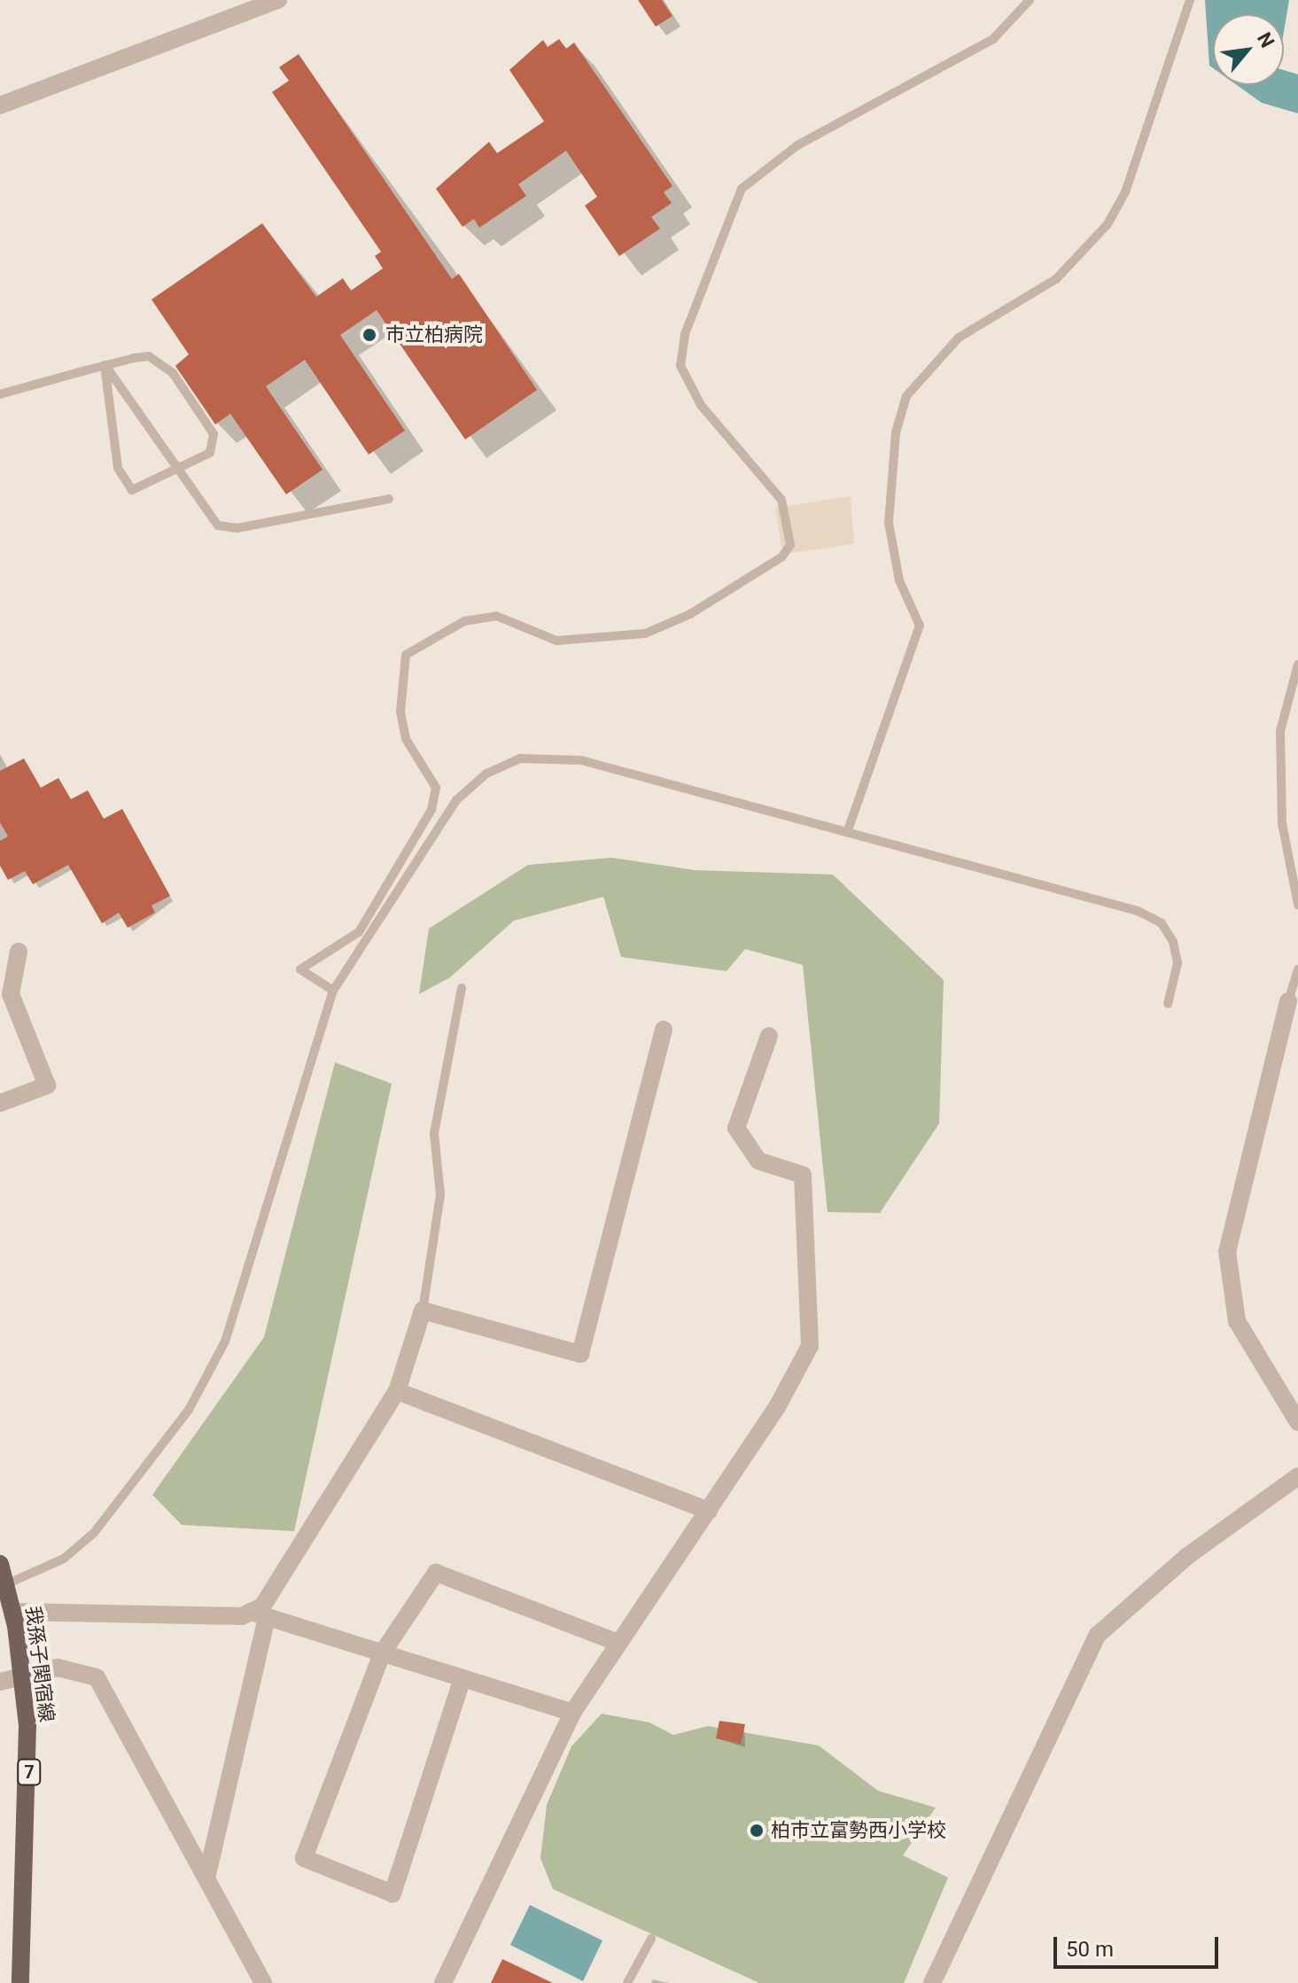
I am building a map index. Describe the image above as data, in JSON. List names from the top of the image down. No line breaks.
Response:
{"streets":{"main road":["我孫子関宿線","7"]},"places":["市立柏病院","柏市立富勢西小学校"],"scale_bar":"50 m","north":"top right"}
